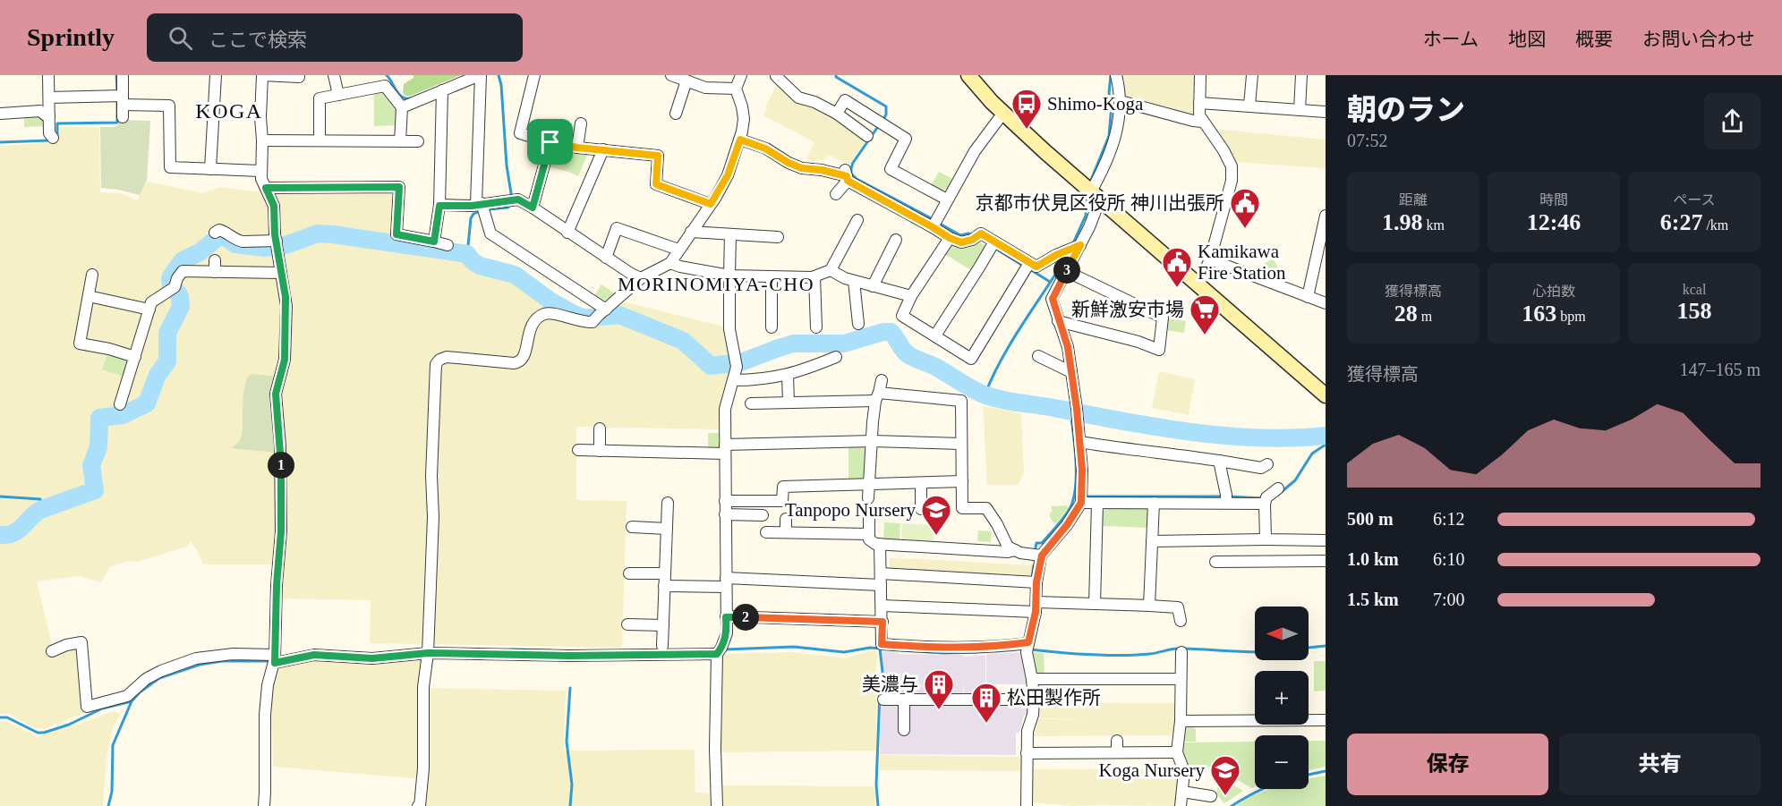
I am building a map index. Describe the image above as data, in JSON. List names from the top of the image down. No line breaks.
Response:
{"districts":["KOGA","MORINOMIYA-CHO"],"places":{"bus stop":["Shimo-Koga"],"public building":["京都市伏見区役所 神川出張所","Kamikawa Fire Station"],"supermarket":["新鮮激安市場"],"school or university":["Tanpopo Nursery","Koga Nursery"],"building":["美濃与","松田製作所"]},"north":"left","page":{"header":"Sprintly","search":"ここで検索","nav":["ホーム","地図","概要","お問い合わせ"],"heading":["朝のラン","07:52"],"stats":[["距離","1.98 km"],["時間","12:46"],["ペース","6:27 /km"],["獲得標高","28 m"],["心拍数","163 bpm"],["kcal","158"]],"pins":["3","1","2"],"chart":["獲得標高","147–165 m"],"list":[{"name":"500 m","note":"6:12"},{"name":"1.0 km","note":"6:10"},{"name":"1.5 km","note":"7:00"}],"map_buttons":["+","−"],"buttons":["保存","共有"]}}
